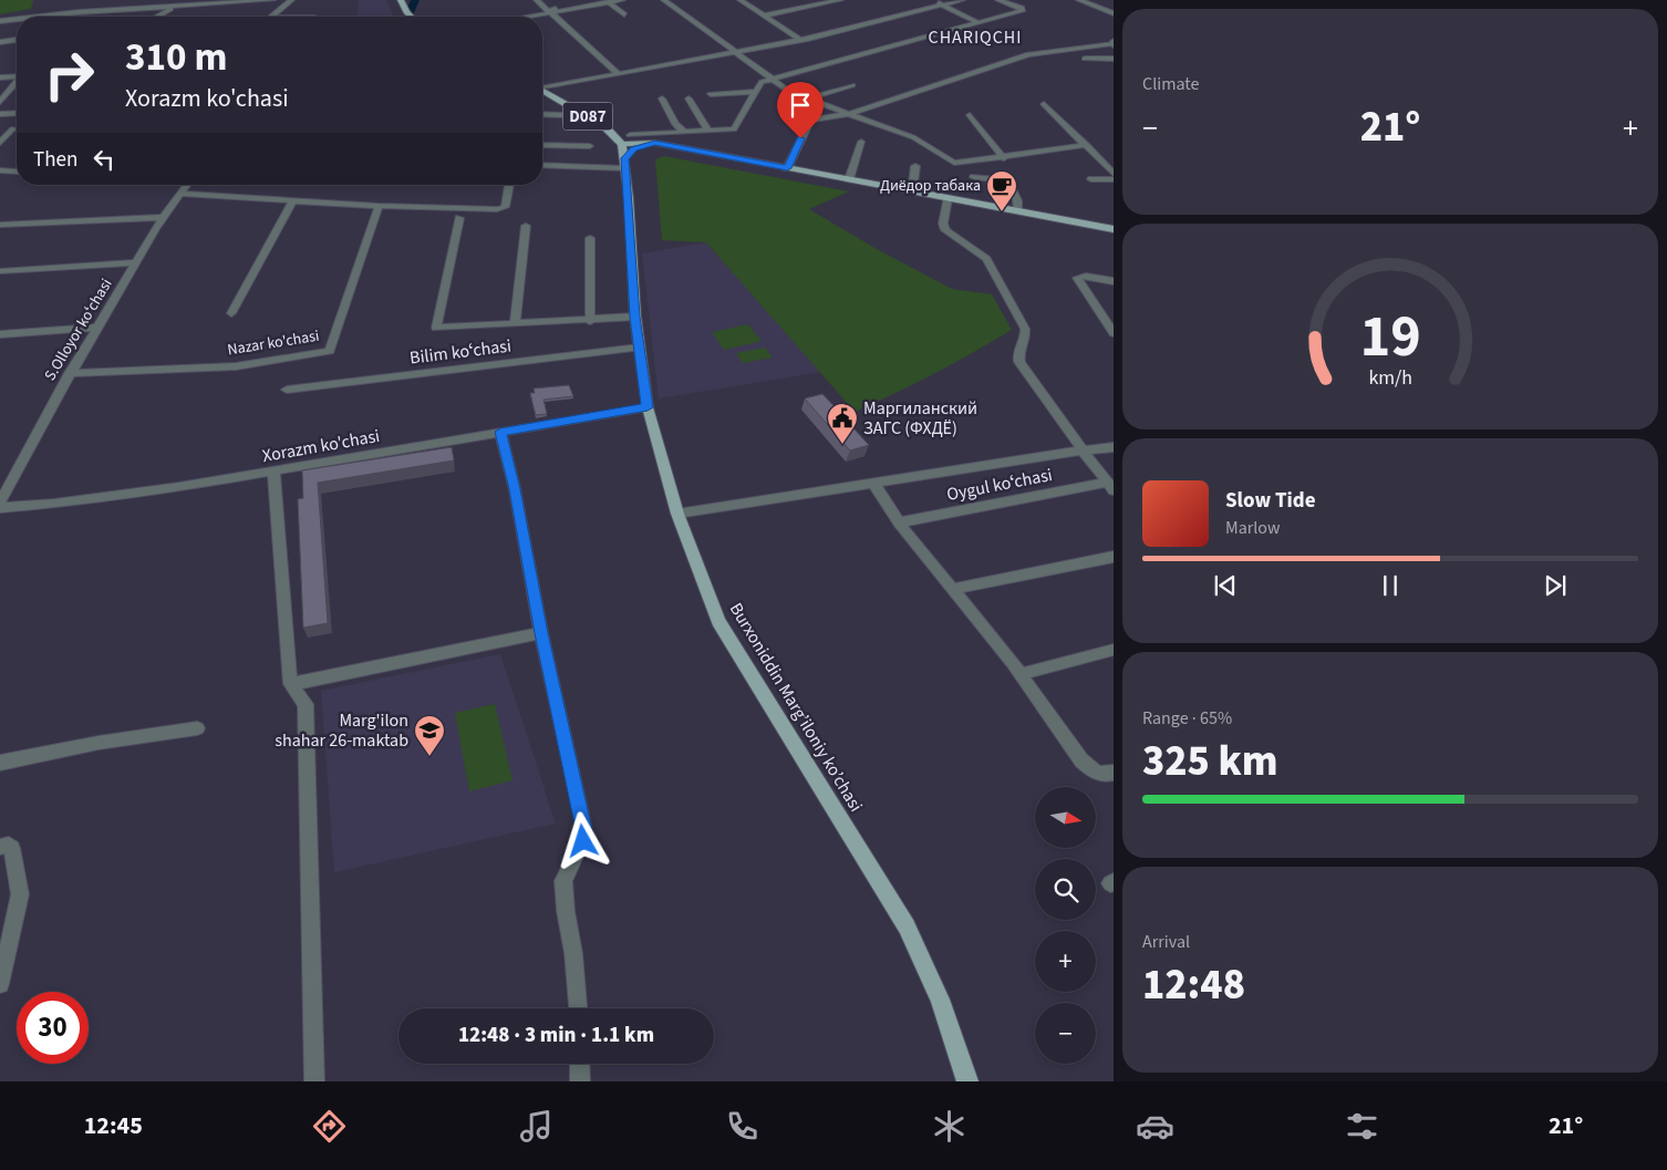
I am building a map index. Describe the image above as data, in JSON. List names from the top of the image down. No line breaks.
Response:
{"streets":{"main road":["D087","Burxoniddin Marg’iloniy ko’chasi"],"street":["S.Olloyor koʻchasi","Nazar ko'chasi","Bilim koʻchasi","Xorazm ko'chasi","Oygul koʻchasi"]},"crossings":[["D087","Oygul koʻchasi"],["D087","Burxoniddin Marg’iloniy ko’chasi"],["S.Olloyor koʻchasi","Nazar ko'chasi"],["Bilim koʻchasi","Burxoniddin Marg’iloniy ko’chasi"],["Xorazm ko'chasi","Burxoniddin Marg’iloniy ko’chasi"],["Oygul koʻchasi","Burxoniddin Marg’iloniy ko’chasi"]],"districts":["CHARIQCHI"],"places":{"cafe":["Диёдор табака"],"public building":["Маргиланский ЗАГС (ФХДЁ)"],"school or university":["Marg'ilon shahar 26-maktab"]},"north":"right","page":{"tile":["Climate",["Range · 65%","325 km"],["Arrival","12:48"]],"turn":["310 m","Xorazm ko'chasi"],"heat":["−","21°","+"],"then":"Then","song":["Slow Tide","Marlow"],"map_buttons":["+","−"],"limit":"30","trip":"12:48 · 3 min · 1.1 km","tabs":["12:45","21°"],"gauge":["19","km/h"]}}
